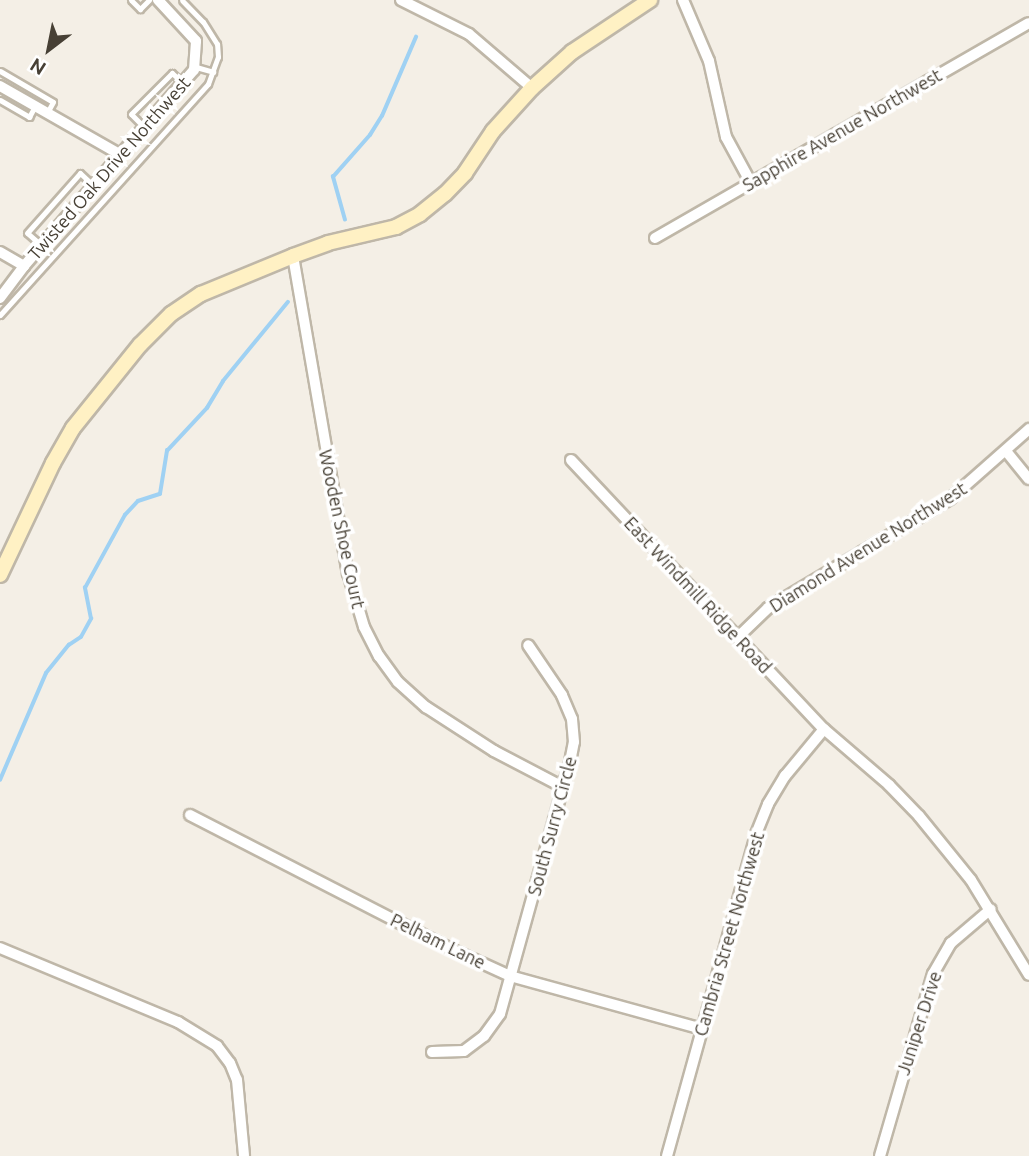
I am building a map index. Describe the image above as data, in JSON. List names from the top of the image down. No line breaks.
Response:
{"streets":{"street":["Sapphire Avenue Northwest","Twisted Oak Drive Northwest","Wooden Shoe Court","Diamond Avenue Northwest","East Windmill Ridge Road","South Surry Circle","Cambria Street Northwest","Pelham Lane","Juniper Drive"]},"crossings":[["Wooden Shoe Court","South Surry Circle"],["Diamond Avenue Northwest","East Windmill Ridge Road"],["East Windmill Ridge Road","Cambria Street Northwest"],["East Windmill Ridge Road","Juniper Drive"],["South Surry Circle","Pelham Lane"],["Cambria Street Northwest","Pelham Lane"]],"north":"bottom left"}
